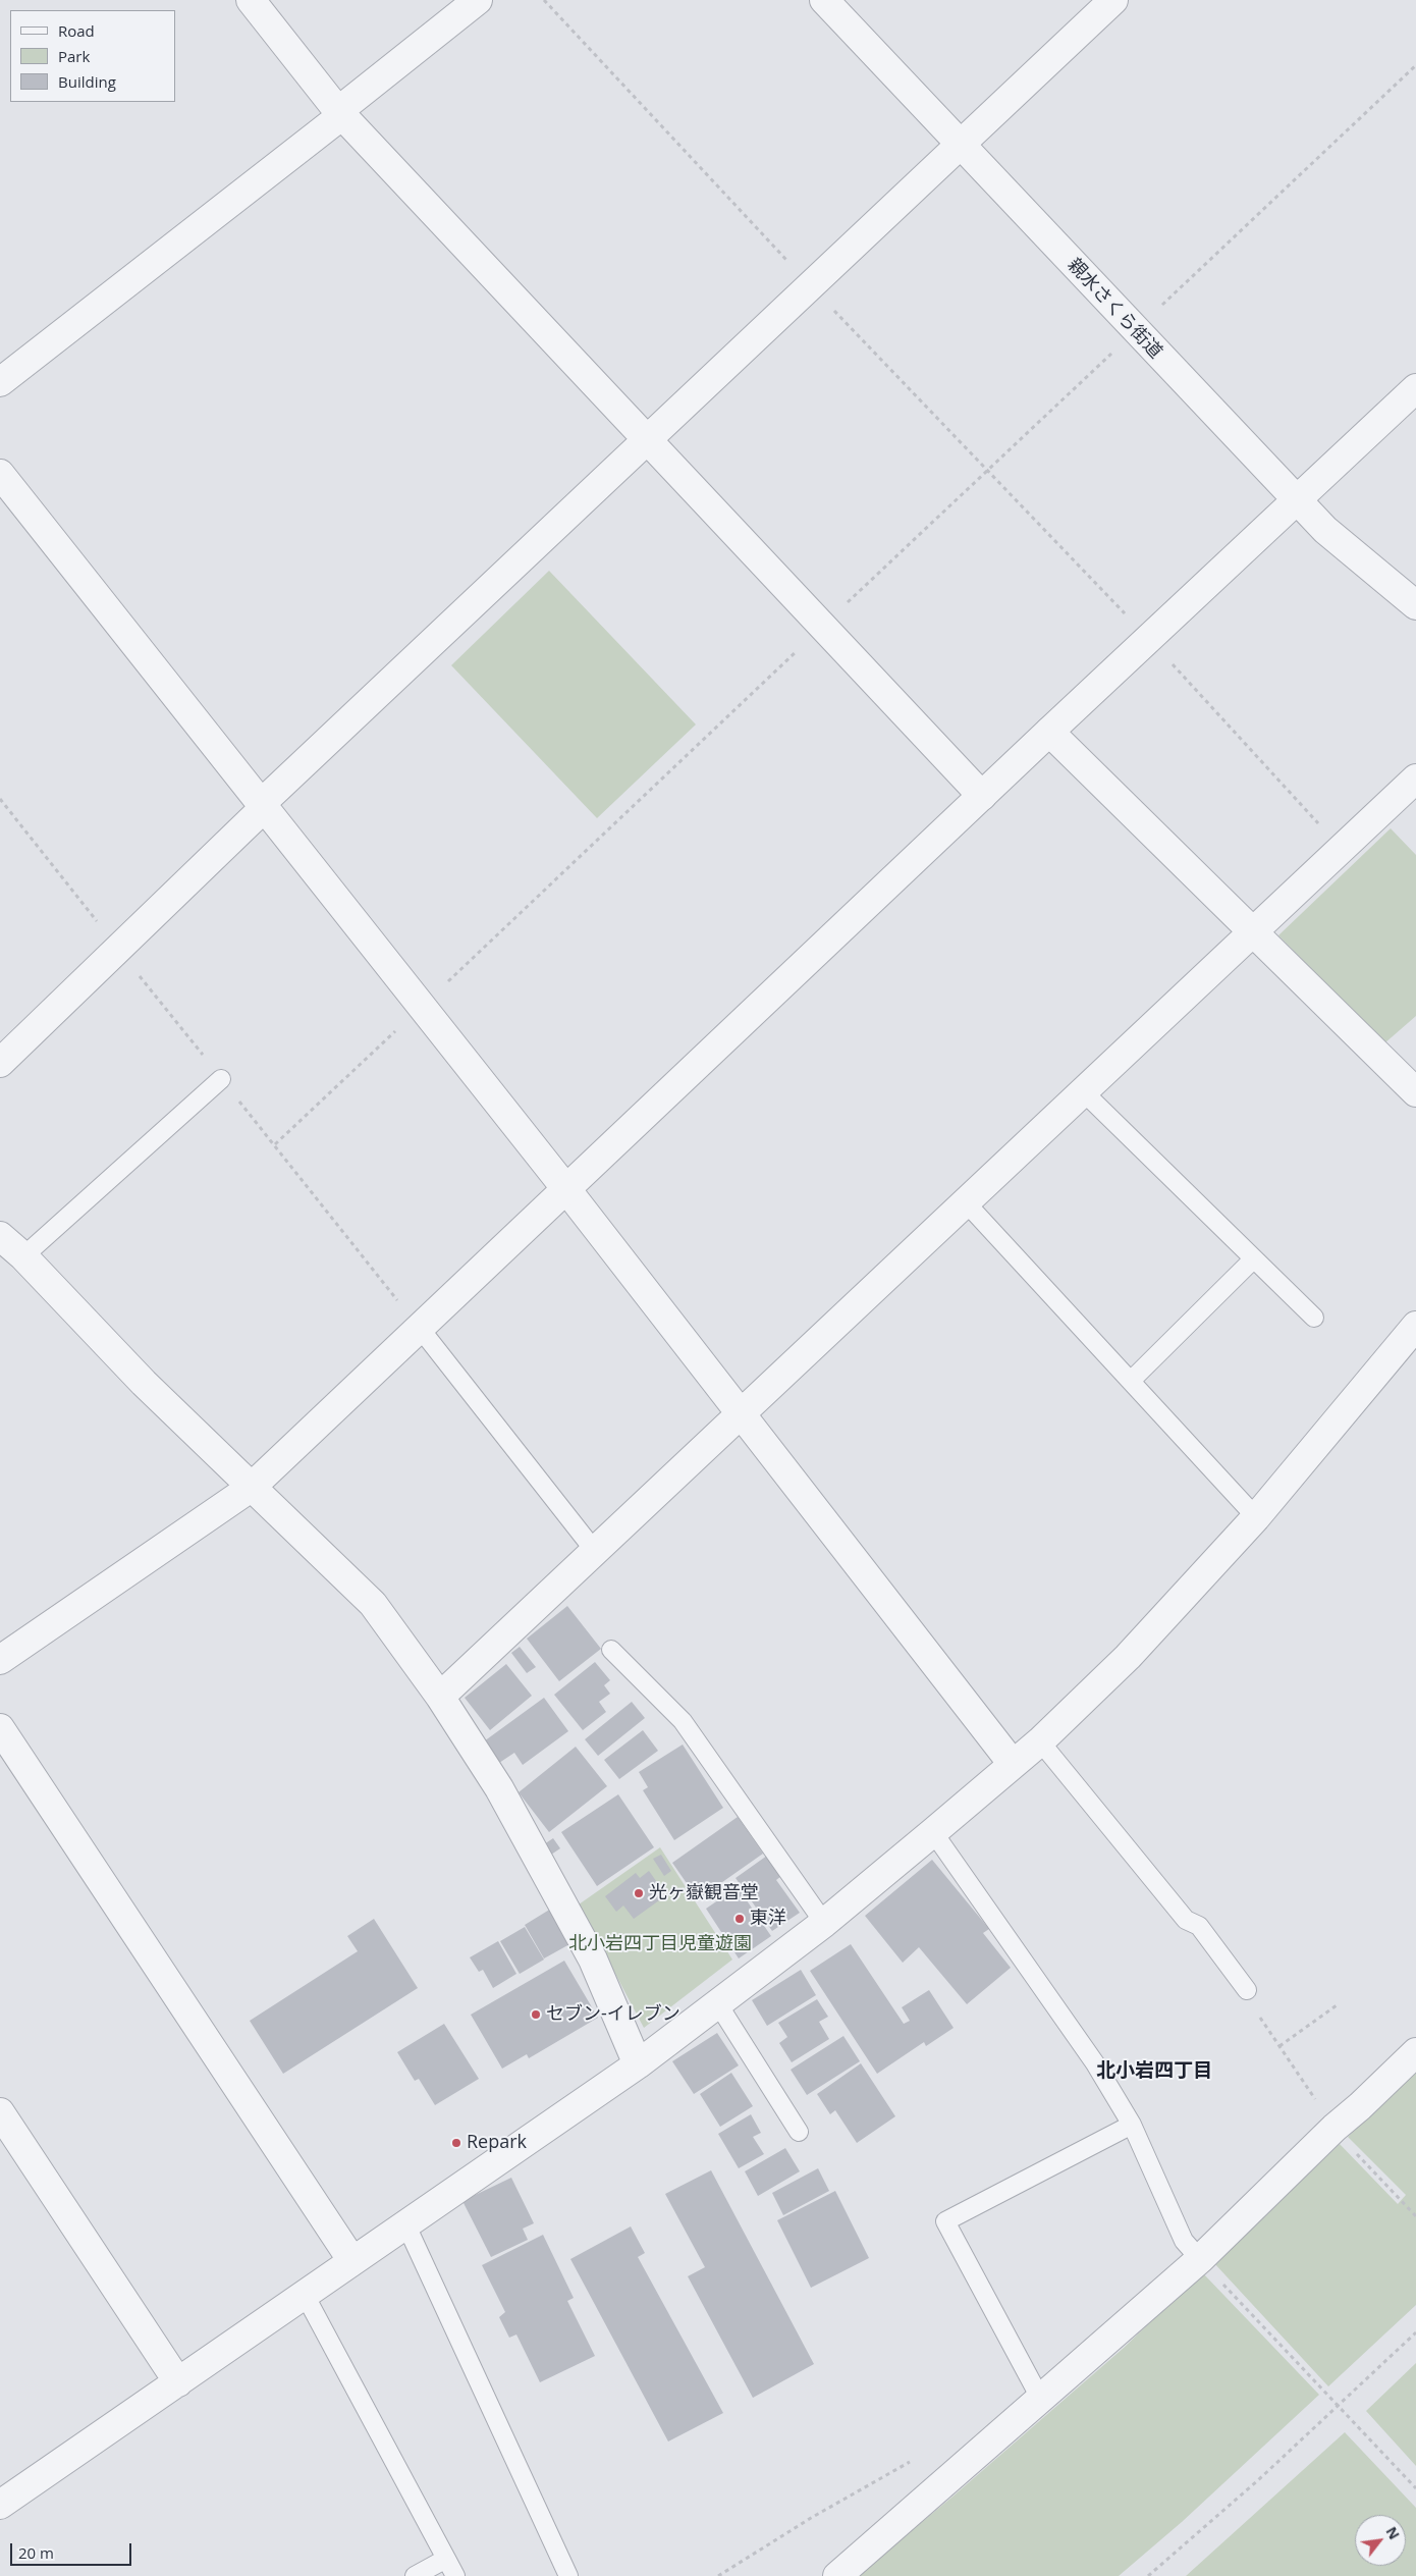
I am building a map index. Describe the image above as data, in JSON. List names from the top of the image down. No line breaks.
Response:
{"streets":{"street":["親水さくら街道"]},"districts":["北小岩四丁目"],"parks":["北小岩四丁目児童遊園"],"places":["光ヶ嶽観音堂","東洋","セブン-イレブン","Repark"],"legend":["Road","Park","Building"],"scale_bar":"20 m","north":"top right"}
